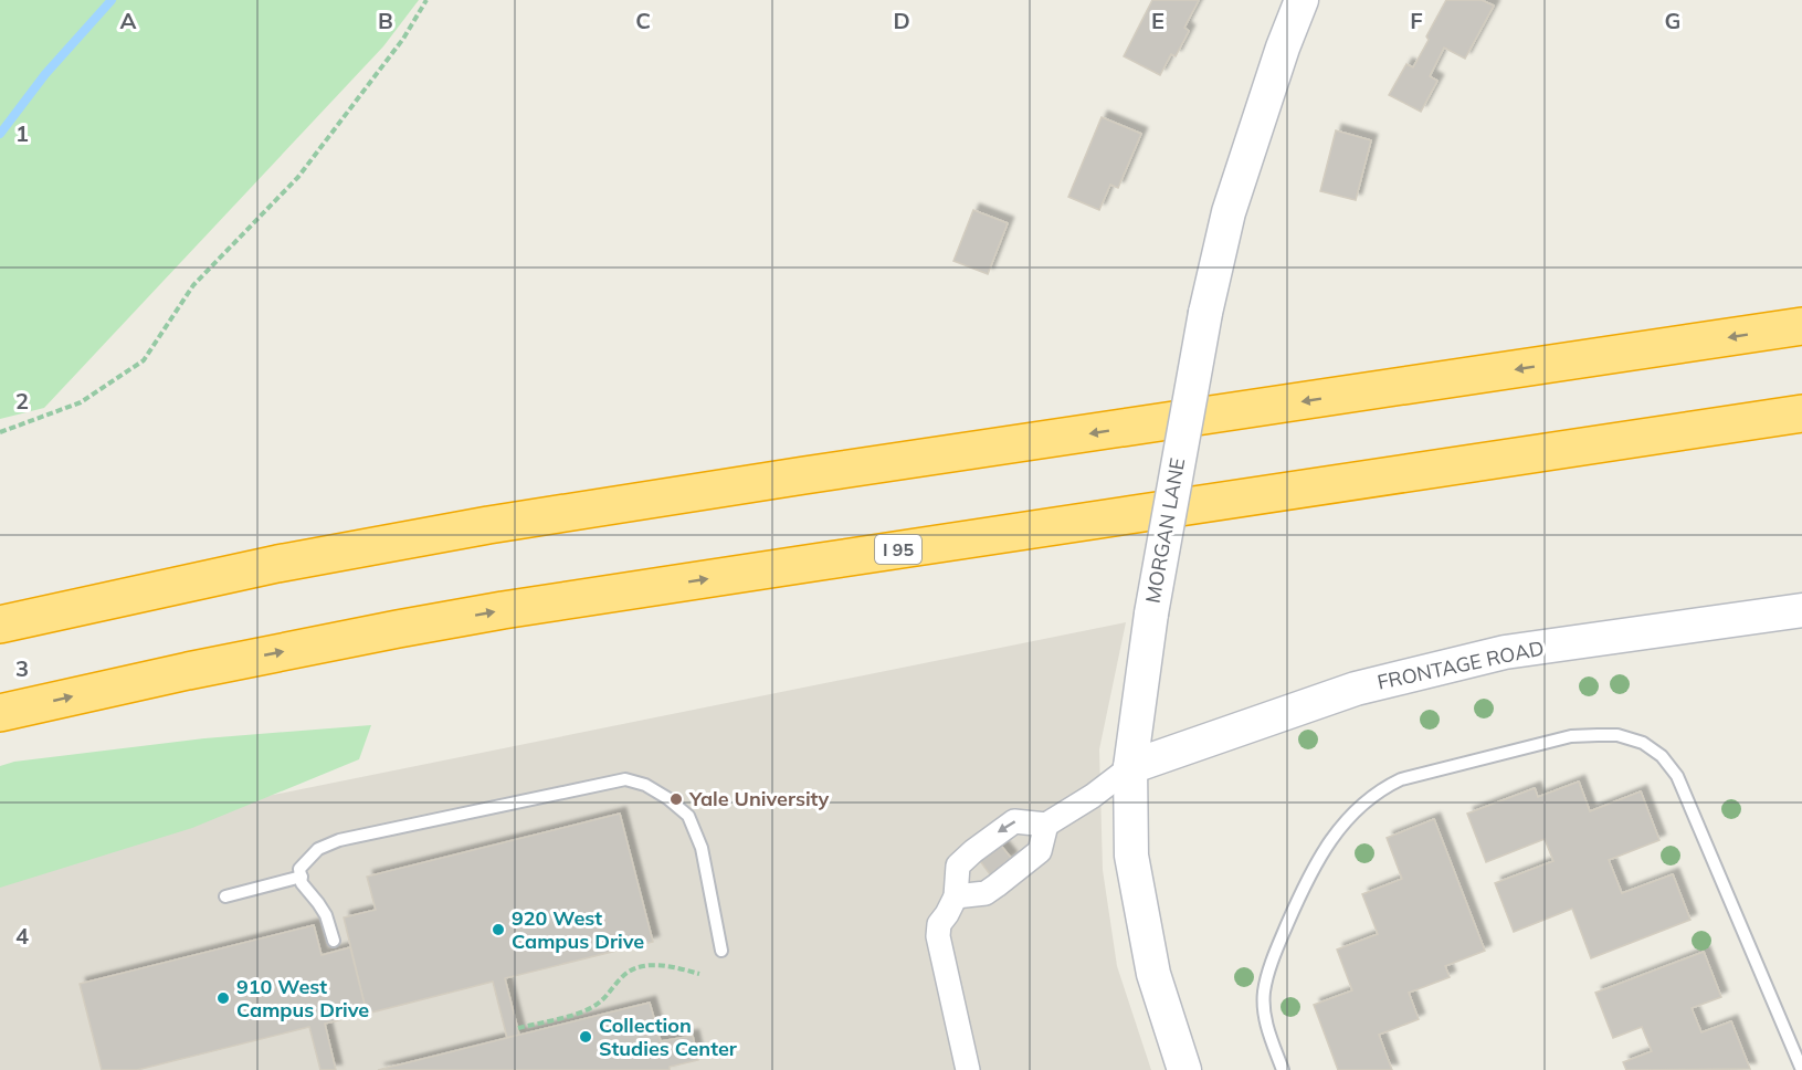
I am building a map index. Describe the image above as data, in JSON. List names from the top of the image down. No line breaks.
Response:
{"streets":{"highway":["I 95"],"street":["MORGAN LANE","FRONTAGE ROAD"]},"crossings":[["MORGAN LANE","FRONTAGE ROAD"]],"places":["Yale University","920 West Campus Drive","910 West Campus Drive","Collection Studies Center"],"grid":{"columns":["A","B","C","D","E","F","G"],"rows":["1","2","3","4"]}}
